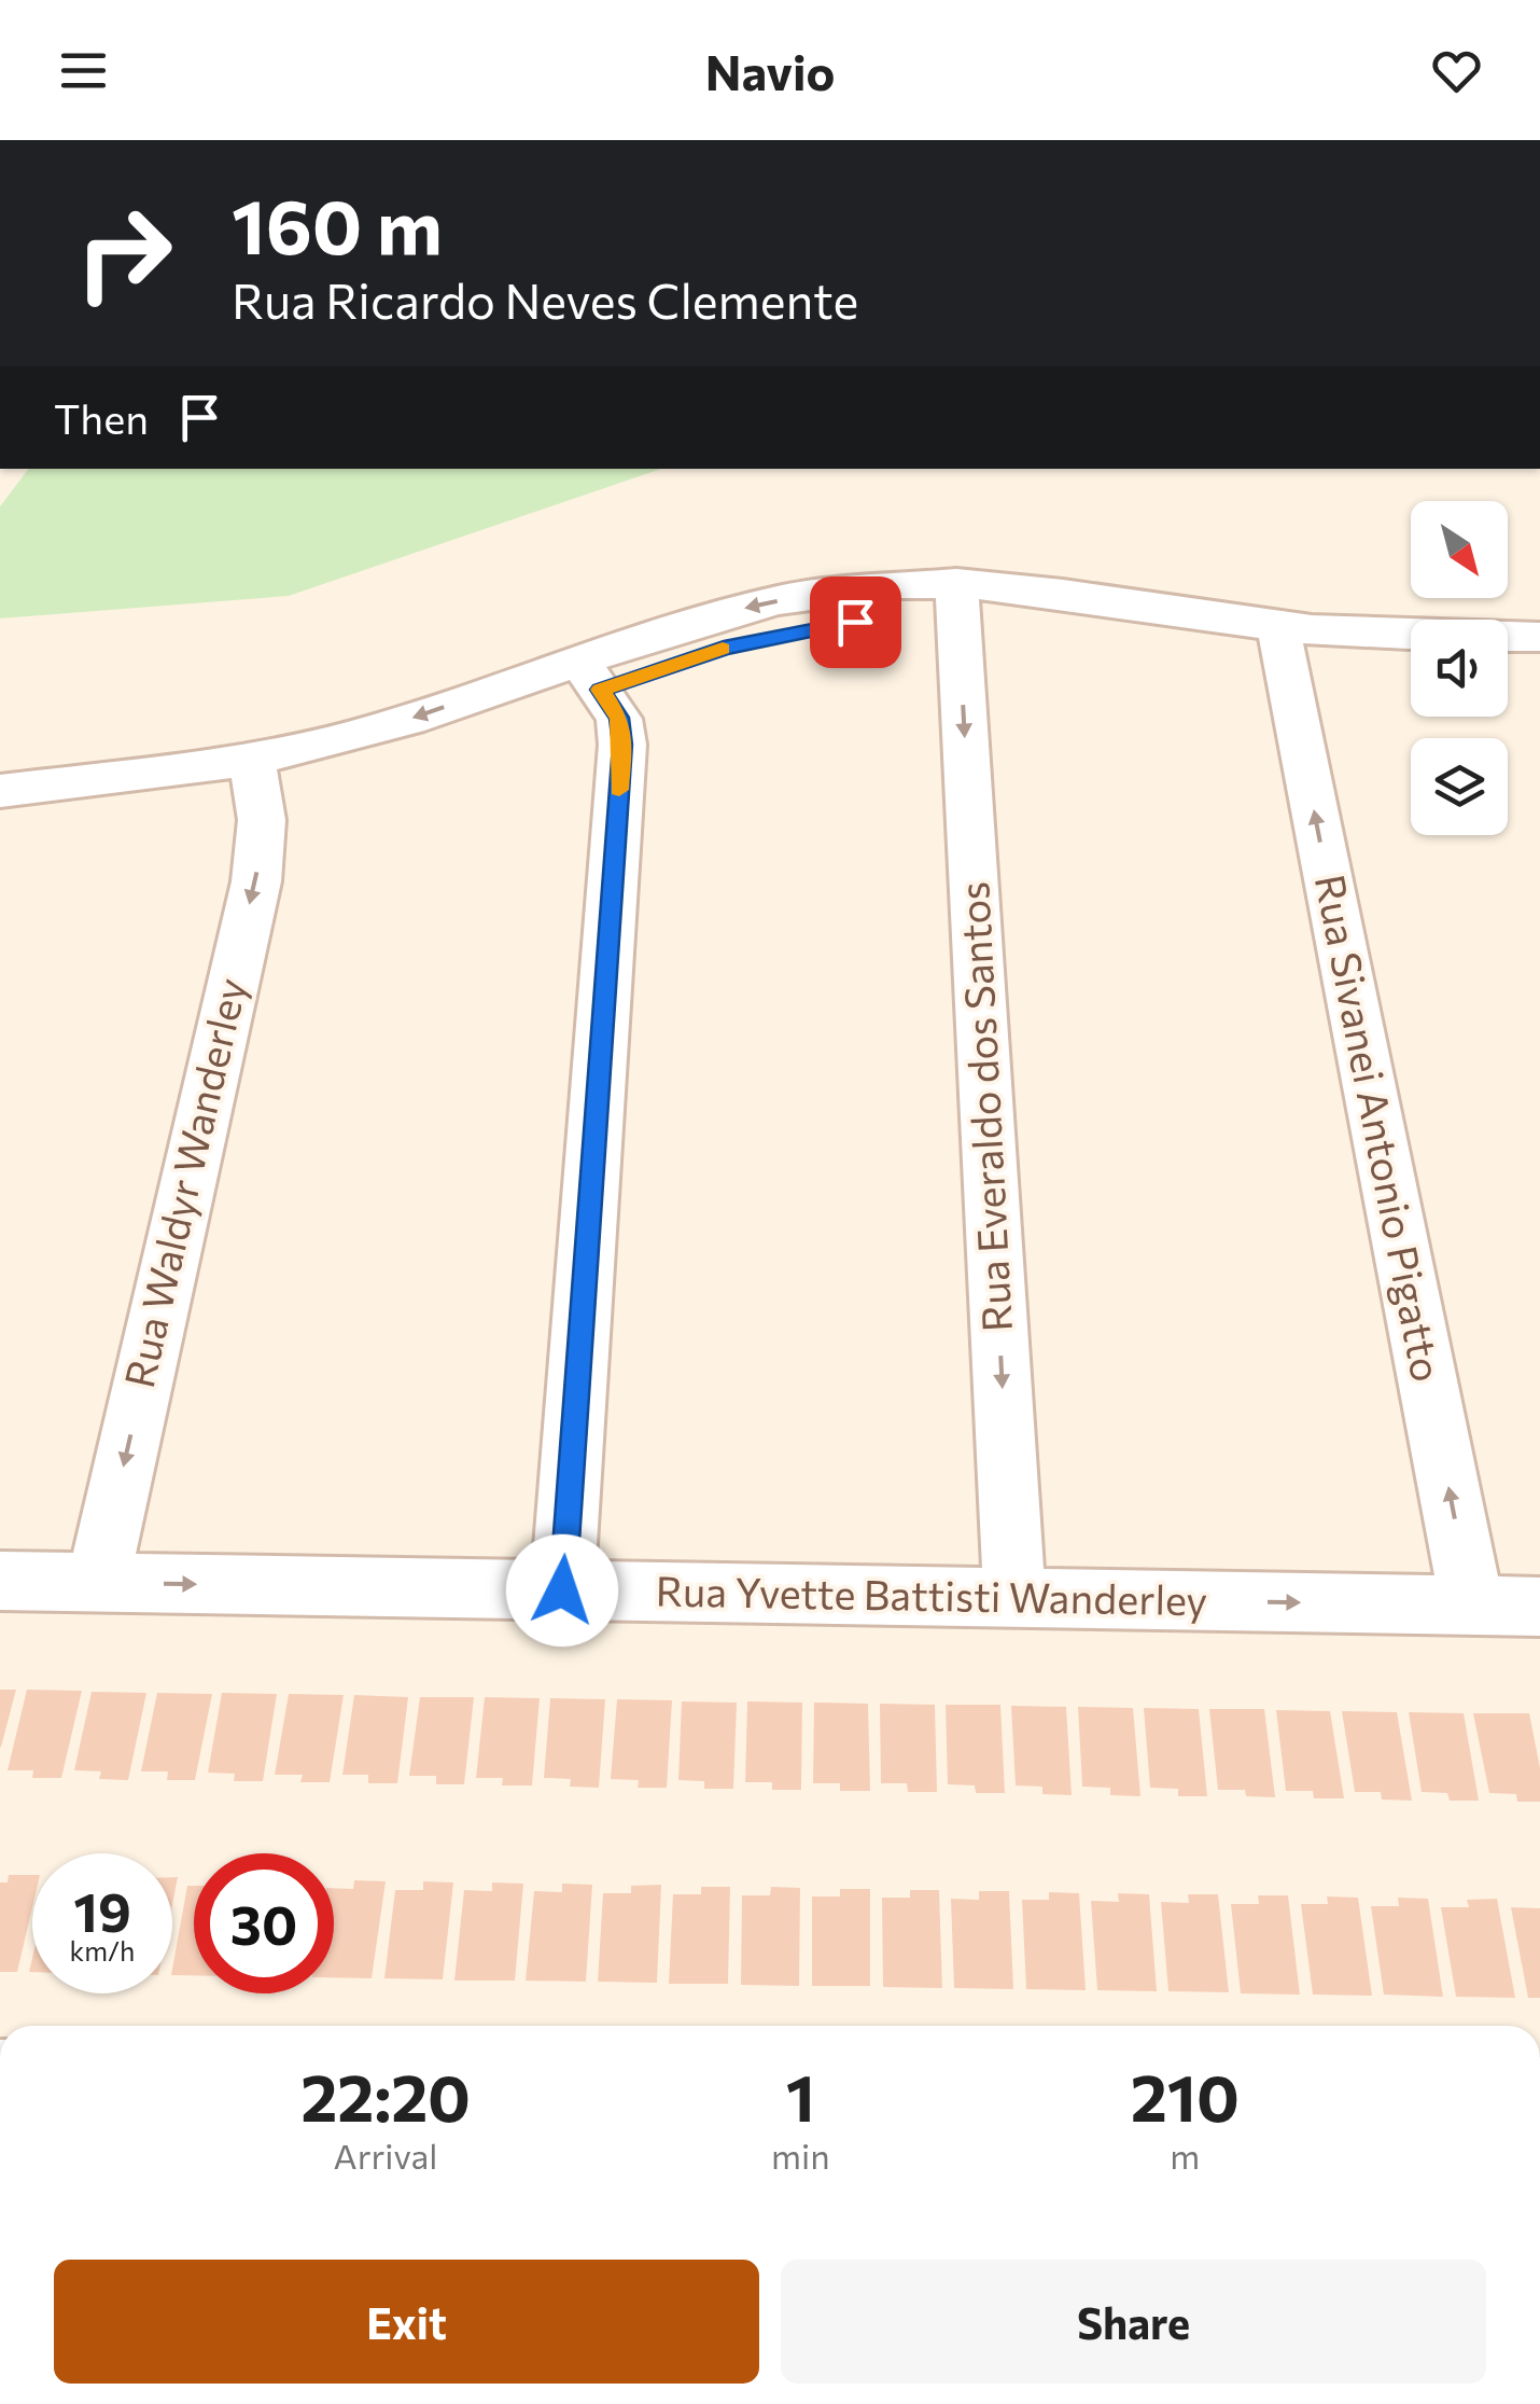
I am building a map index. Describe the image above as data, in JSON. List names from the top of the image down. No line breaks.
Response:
{"streets":{"street":["Rua Everaldo dos Santos","Rua Sivanei Antonio Pigatto","Rua Waldyr Wanderley","Rua Yvette Battisti Wanderley"]},"crossings":[["Rua Everaldo dos Santos","Rua Yvette Battisti Wanderley"],["Rua Sivanei Antonio Pigatto","Rua Yvette Battisti Wanderley"],["Rua Waldyr Wanderley","Rua Yvette Battisti Wanderley"]],"one_way":["Rua Sivanei Antonio Pigatto","Rua Yvette Battisti Wanderley"],"north":"bottom right","page":{"header":"Navio","turn":["160 m","Rua Ricardo Neves Clemente"],"then":"Then","speed":"19 km/h","limit":"30","eta":["22:20","Arrival","1","min","210","m"],"buttons":["Exit","Share"]}}
